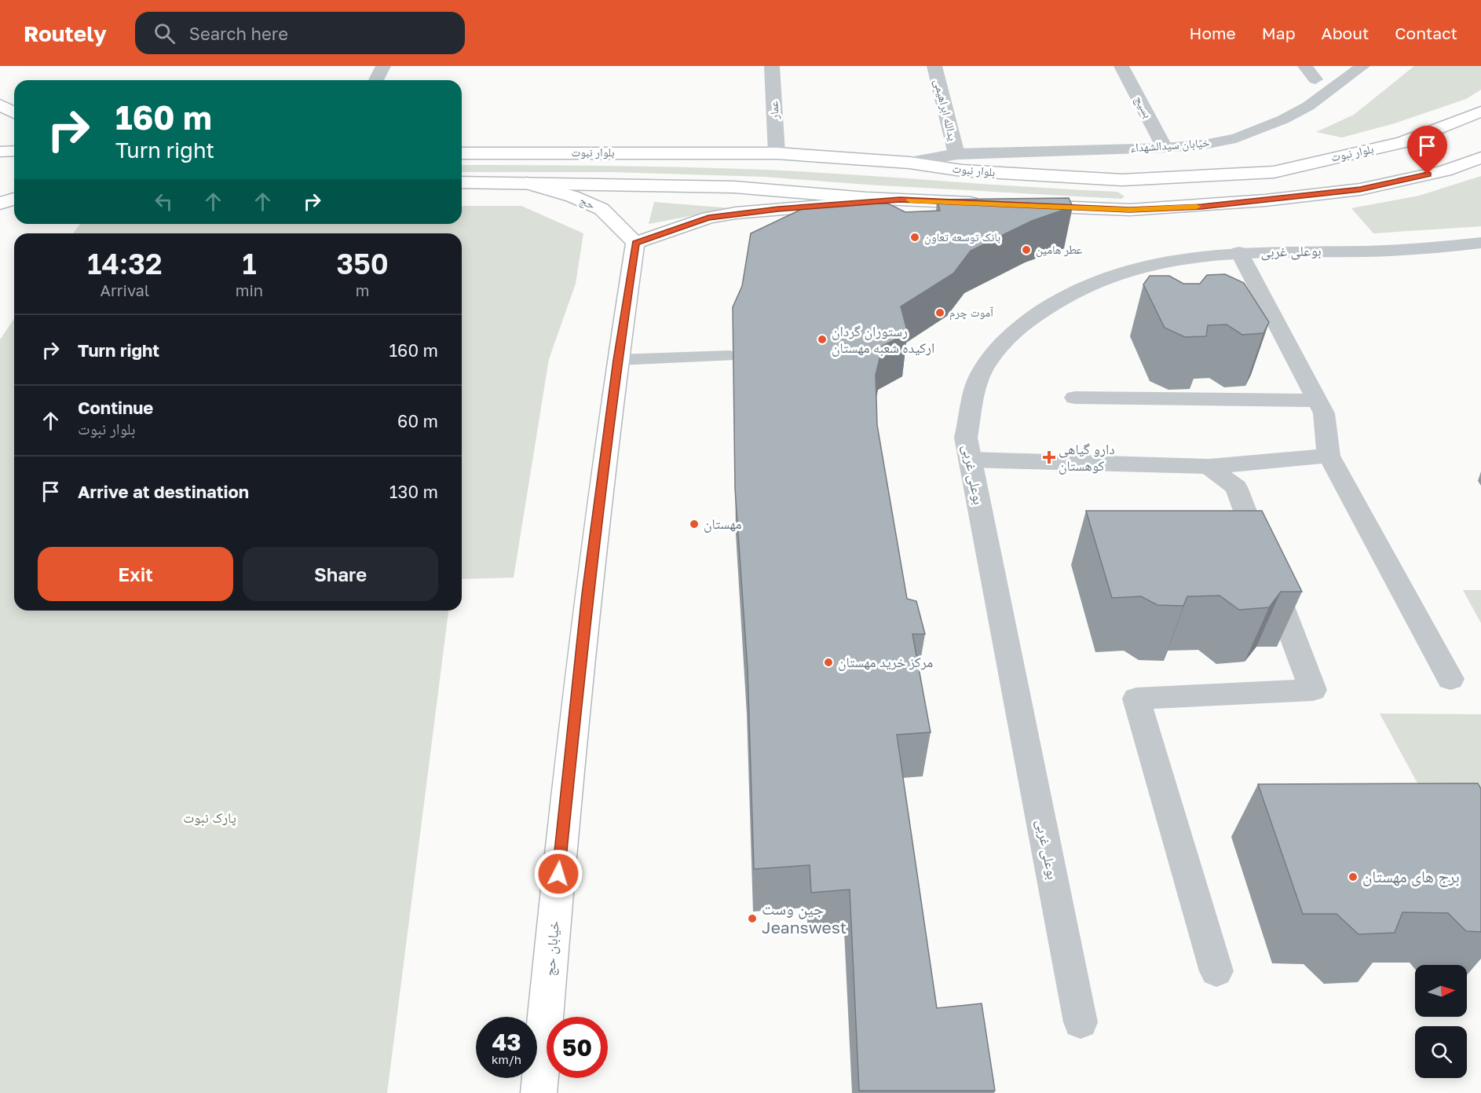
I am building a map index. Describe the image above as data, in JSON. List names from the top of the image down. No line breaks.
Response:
{"streets":{"main road":["بلوار نبوت","حج","خیابان حج"],"street":["بسیج","عمار","یدالله ابراهیمی","خیابان سیدالشهداء","بوعلی غربی"]},"crossings":[["بسیج","خیابان سیدالشهداء"],["عمار","بلوار نبوت"],["یدالله ابراهیمی","خیابان سیدالشهداء"],["خیابان سیدالشهداء","بلوار نبوت"],["حج","خیابان حج"]],"parks":["پارک نبوت"],"places":{"other":["بانک توسعه تعاون","عطر هامین","آموت چرم","رستوران گردان ارکیده شعبه مهستان","مهستان","مرکز خرید مهستان","برج های مهستان","جین وست Jeanswest"],"health":["دارو گیاهی کوهستان"]},"north":"right","page":{"header":"Routely","search":"Search here","nav":["Home","Map","About","Contact"],"turn":["160 m","Turn right"],"eta":["14:32","Arrival","1","min","350","m"],"list":[{"name":"Turn right","value":"160 m"},{"name":"Continue","note":"بلوار نبوت","value":"60 m"},{"name":"Arrive at destination","value":"130 m"}],"buttons":["Exit","Share"],"speed":"43 km/h","limit":"50"}}
